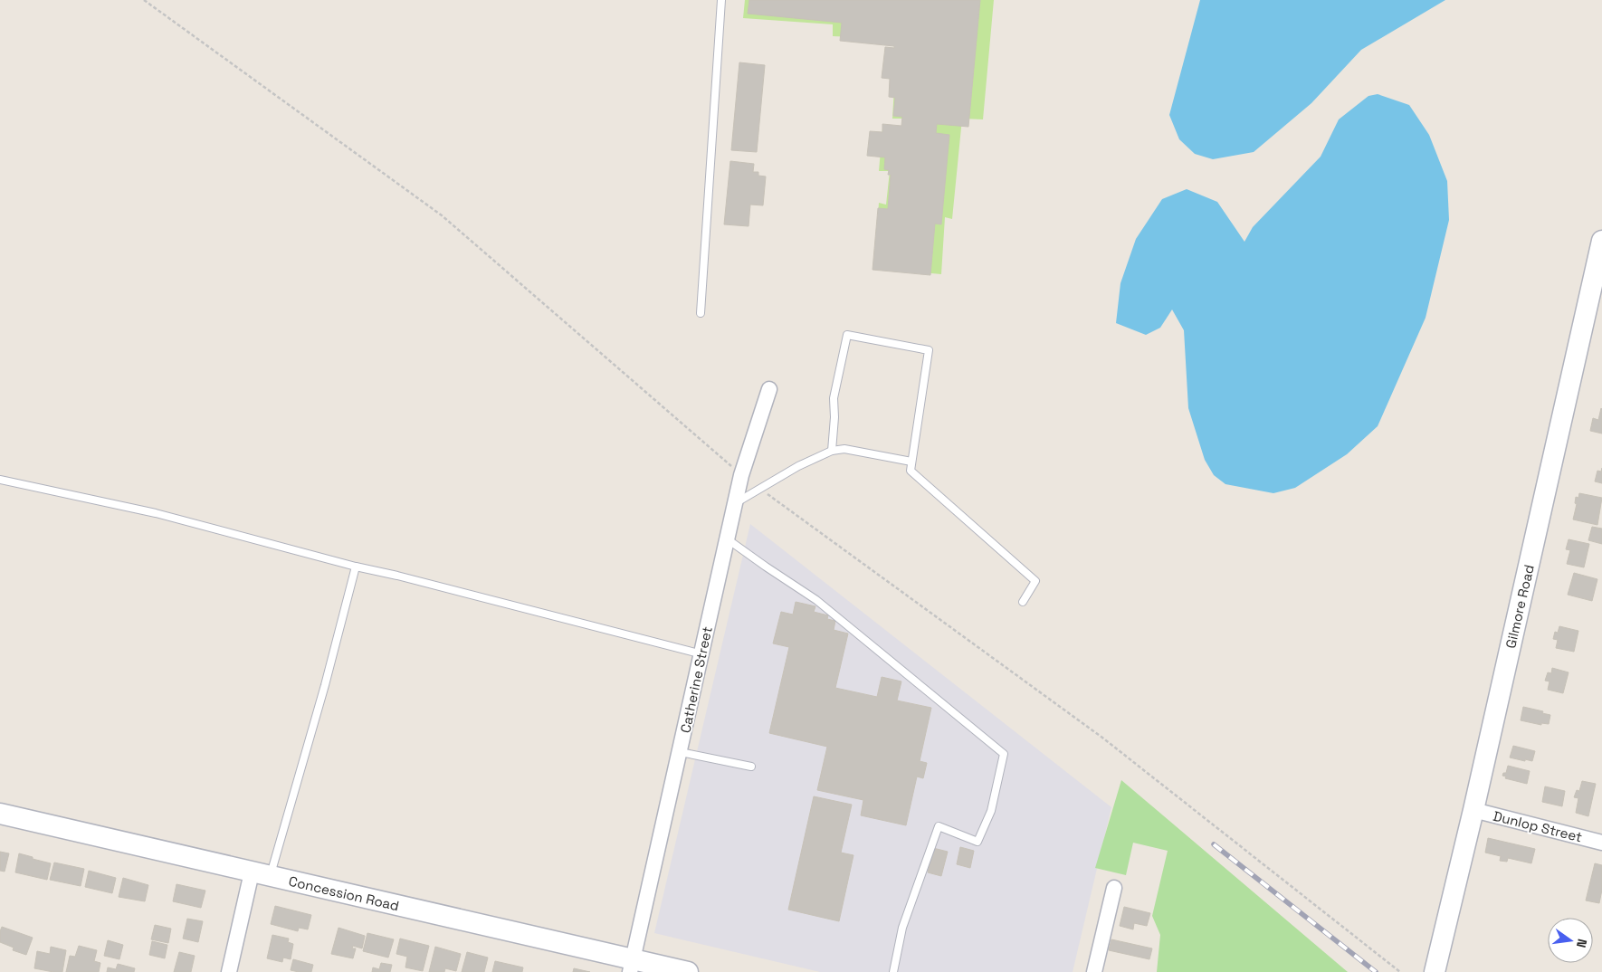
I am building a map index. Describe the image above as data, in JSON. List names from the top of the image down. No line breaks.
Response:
{"streets":{"main road":["Gilmore Road","Concession Road"],"street":["Catherine Street","Dunlop Street"]},"crossings":[["Gilmore Road","Dunlop Street"],["Catherine Street","Concession Road"]],"north":"right"}
